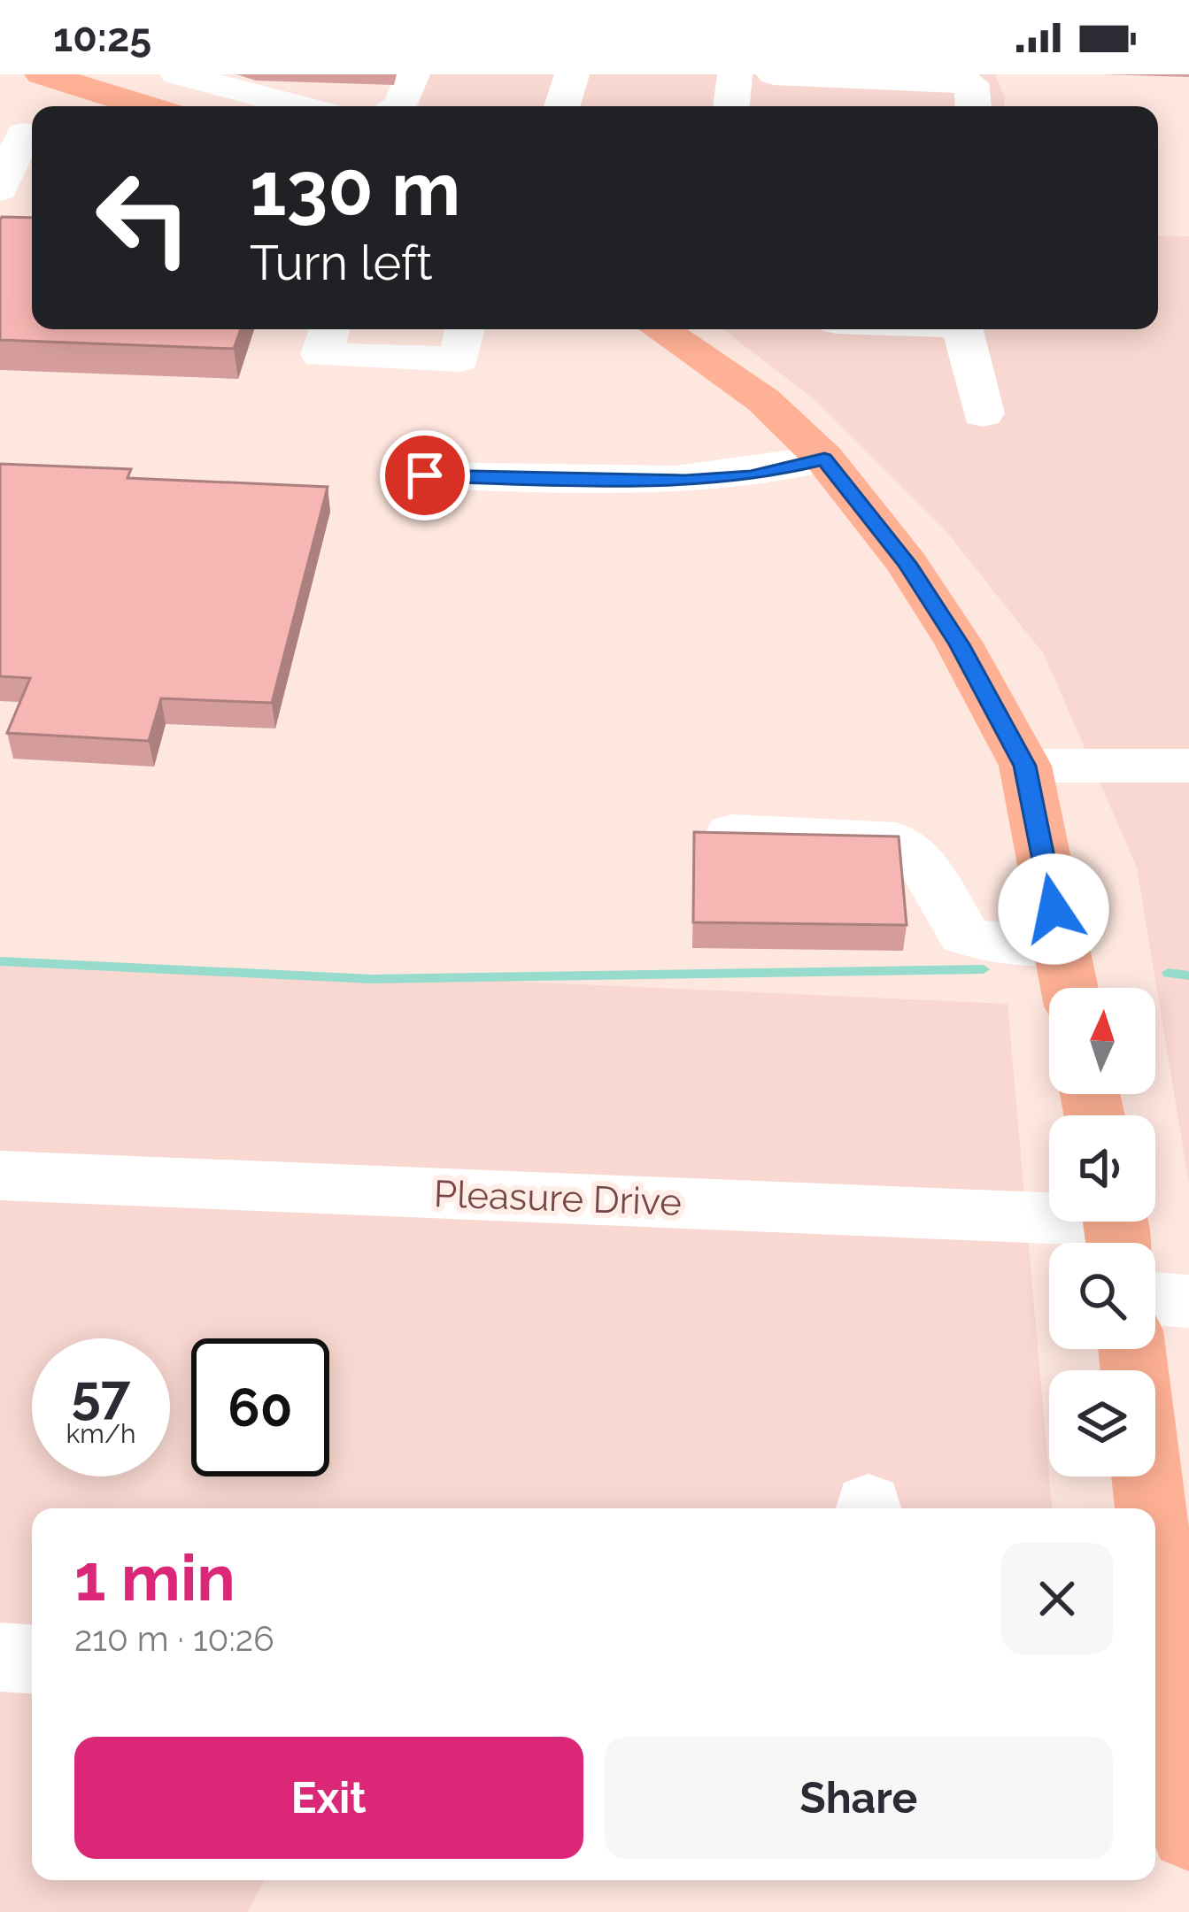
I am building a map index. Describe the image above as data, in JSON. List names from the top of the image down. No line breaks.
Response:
{"streets":{"street":["Pleasure Drive"]},"north":"top","page":{"status":"10:25","turn":["130 m","Turn left"],"speed":"57 km/h","limit":"60","heading":["1 min","210 m · 10:26"],"buttons":["Exit","Share"]}}
